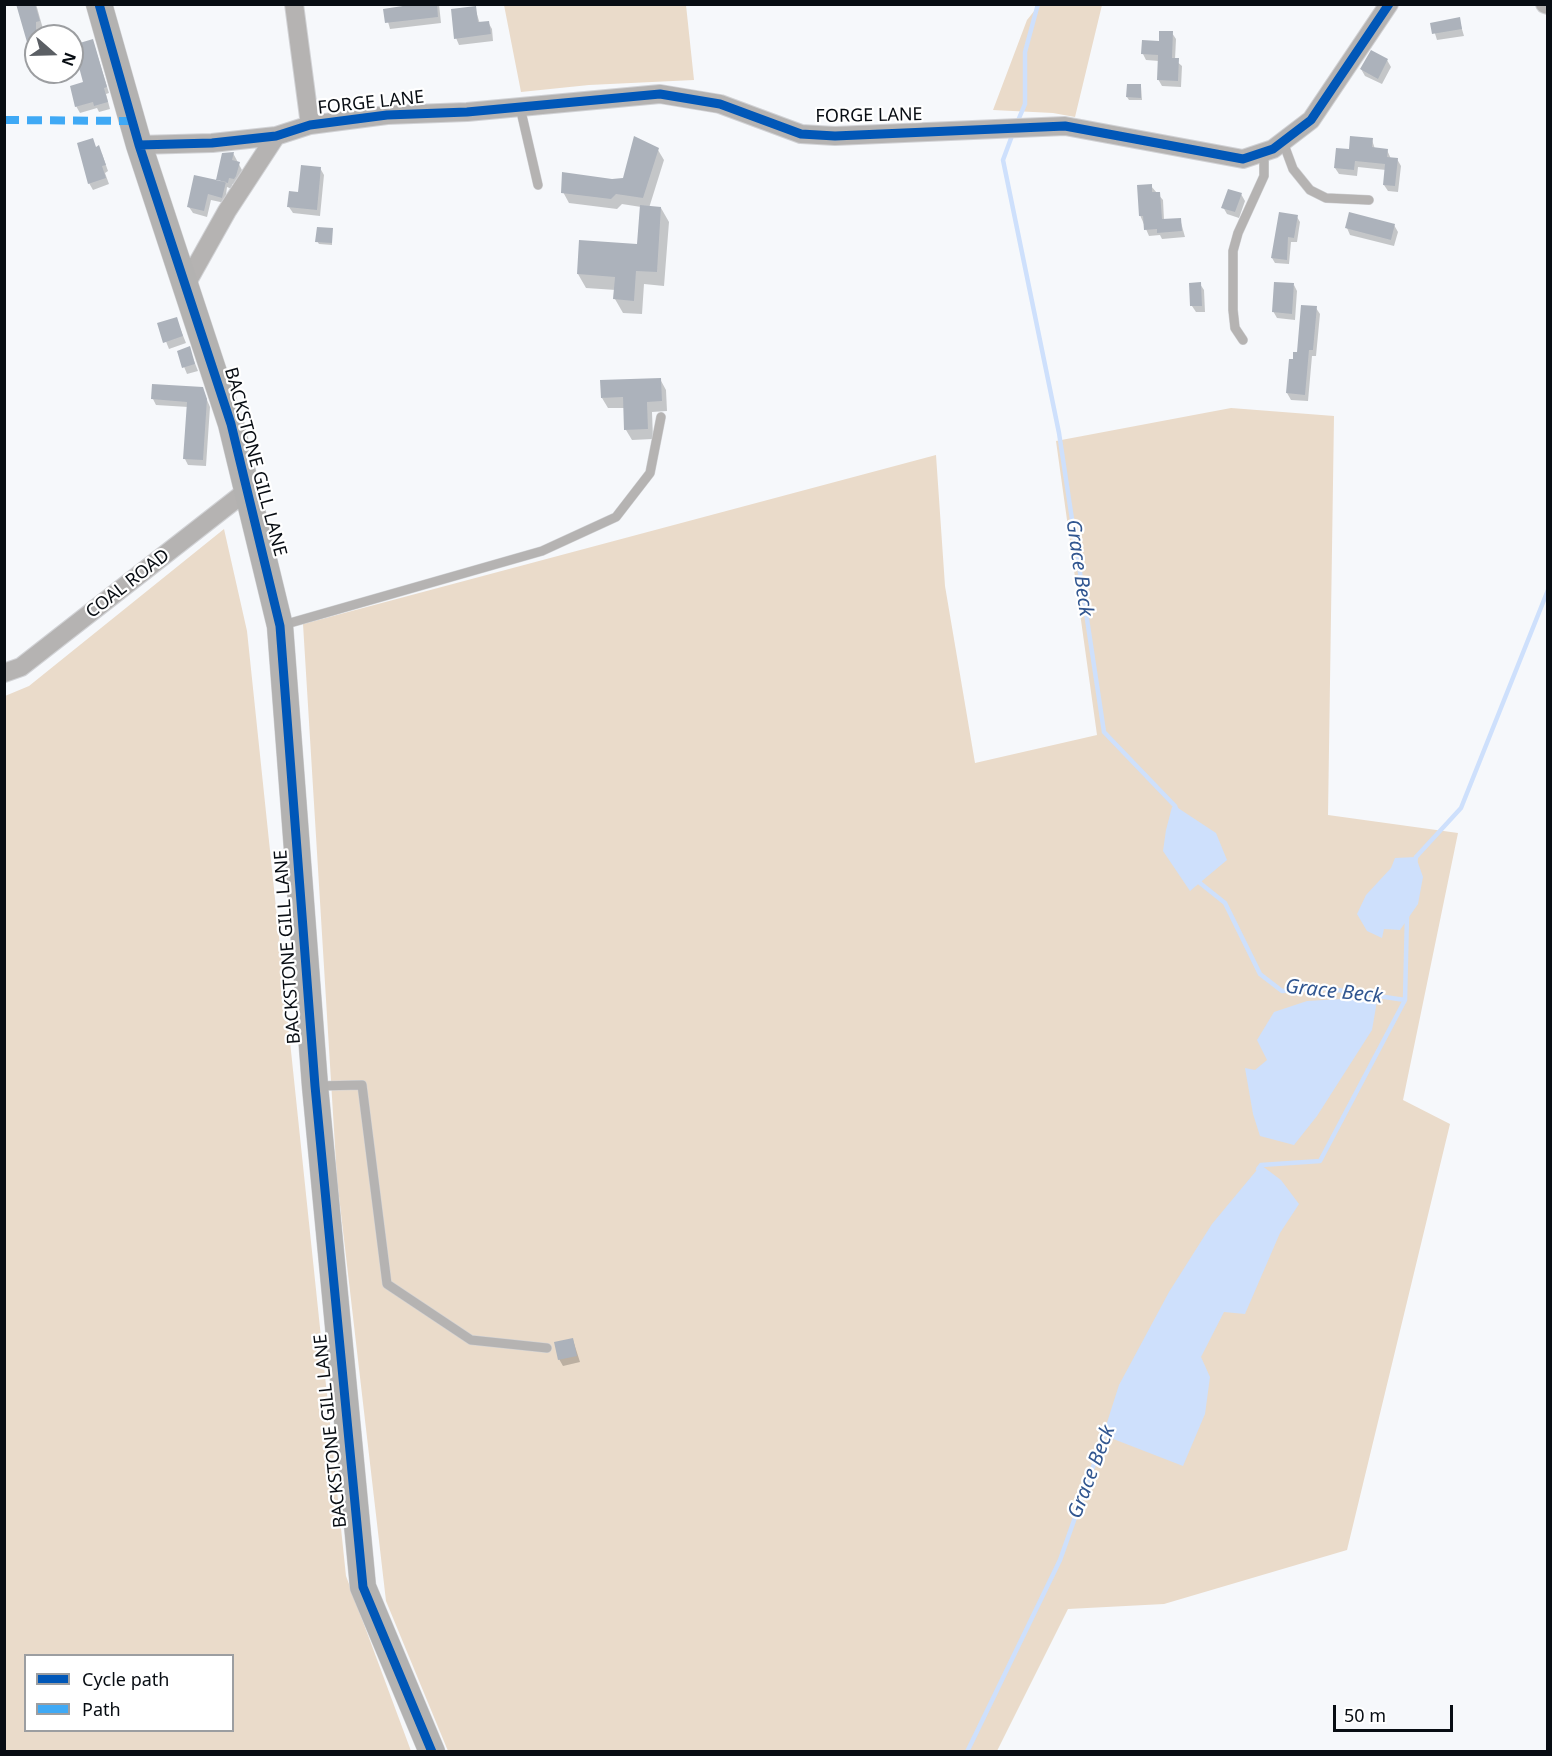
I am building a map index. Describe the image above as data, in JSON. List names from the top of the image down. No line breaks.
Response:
{"streets":{"street":["FORGE LANE","BACKSTONE GILL LANE","COAL ROAD"]},"crossings":[["FORGE LANE","BACKSTONE GILL LANE"],["BACKSTONE GILL LANE","COAL ROAD"]],"water":["Grace Beck"],"legend":["Cycle path","Path"],"scale_bar":"50 m","north":"right"}
